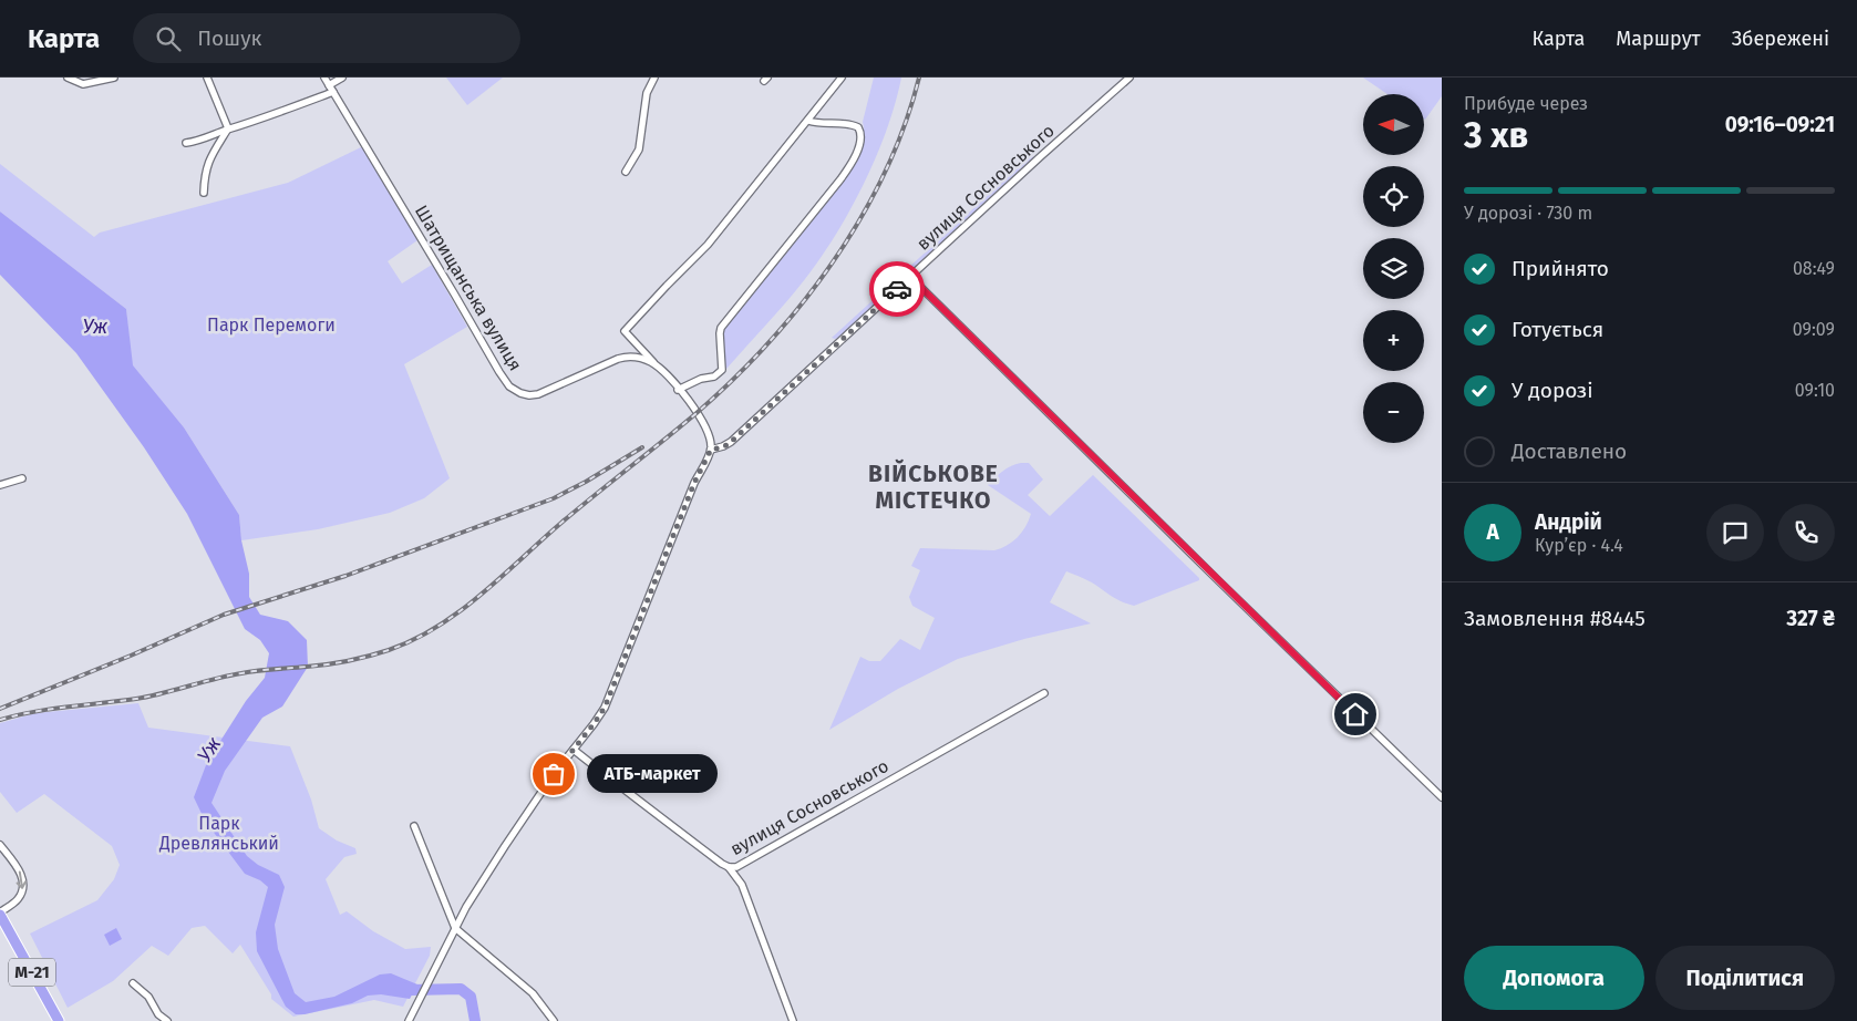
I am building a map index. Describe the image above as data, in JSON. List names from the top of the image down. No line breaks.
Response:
{"streets":{"highway":["М-21"],"street":["вулиця Сосновського","Шатрищанська вулиця"]},"districts":["ВІЙСЬКОВЕ МІСТЕЧКО"],"water":["Уж"],"parks":["Парк Перемоги","Парк Древлянський"],"places":["АТБ-маркет"],"north":"left","page":{"header":"Карта","search":"Пошук","nav":["Карта","Маршрут","Збережені"],"heading":["3 хв","Прибуде через","09:16–09:21"],"panel":["Андрій","Кур’єр · 4.4","Замовлення #8445","327 ₴"],"map_buttons":["+","−"],"bar":"У дорозі · 730 m","list":[["Прийнято","08:49"],["Готується","09:09"],["У дорозі","09:10"],"Доставлено"],"round":"А","bubble":"АТБ-маркет","buttons":["Допомога","Поділитися"]}}
